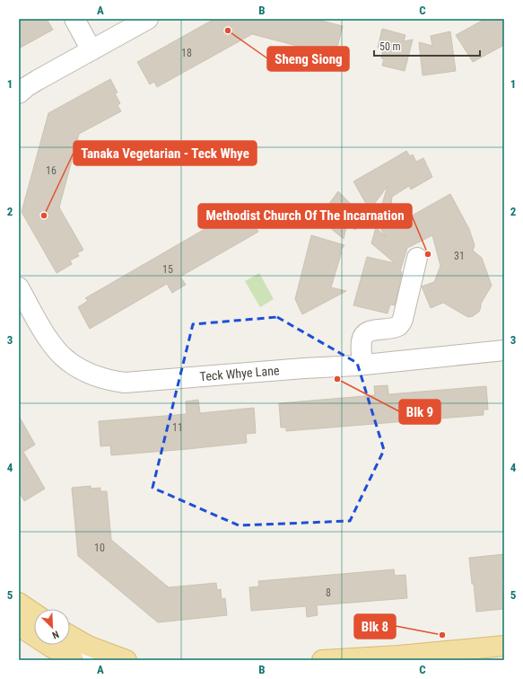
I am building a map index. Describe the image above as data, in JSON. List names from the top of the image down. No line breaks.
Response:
{"streets":{"street":["Teck Whye Lane"]},"places":["Sheng Siong","Tanaka Vegetarian - Teck Whye","Methodist Church Of The Incarnation","Blk 9","Blk 8"],"house_numbers":["18","16","31","15","11","10","8"],"scale_bar":"50 m","north":"bottom right","grid":{"columns":["A","B","C"],"rows":["1","2","3","4","5"]}}
